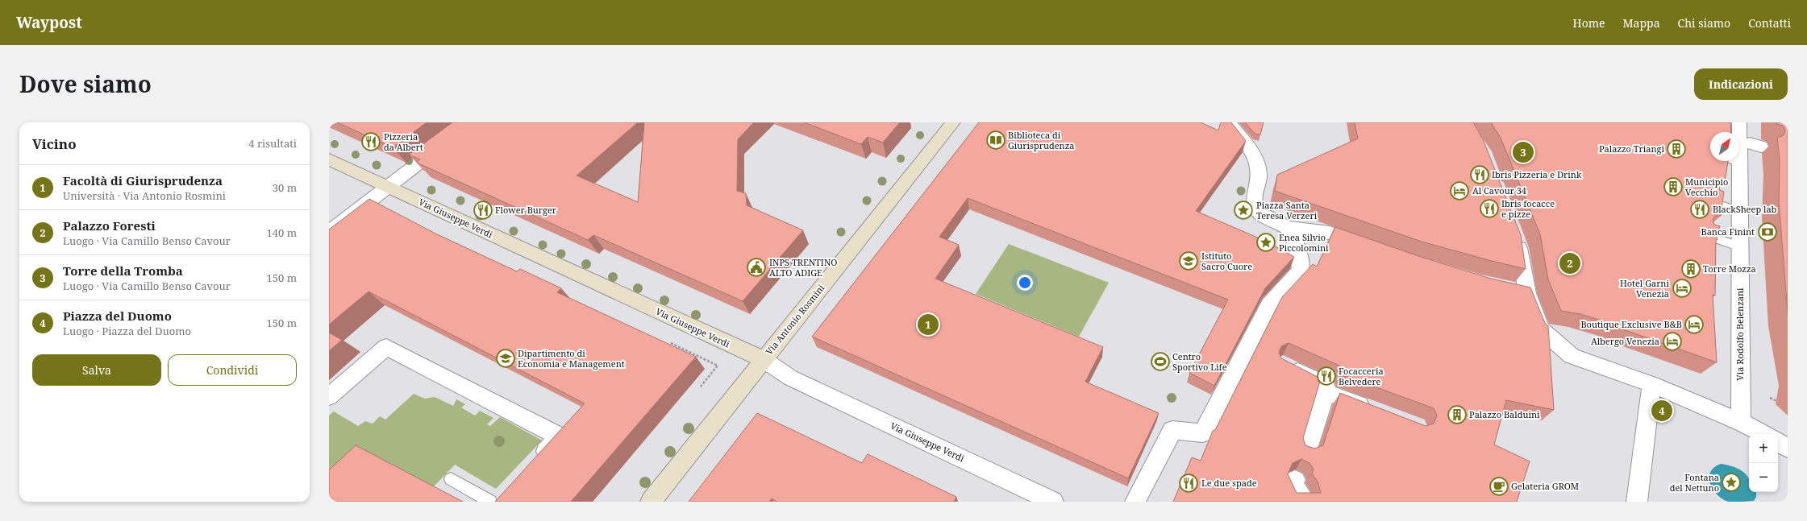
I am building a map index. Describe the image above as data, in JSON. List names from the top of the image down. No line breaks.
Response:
{"streets":{"street":["Via Giuseppe Verdi","Via Antonio Rosmini","Via Rodolfo Belenzani"]},"crossings":[["Via Giuseppe Verdi","Via Antonio Rosmini"]],"places":{"library":["Biblioteca di Giurisprudenza"],"restaurant":["Pizzeria da Albert","Ibris Pizzeria e Drink","Ibris focacce e pizze","BlackSheep lab","Flower Burger","Focacceria Belvedere","Le due spade"],"building":["Palazzo Triangi","Municipio Vecchio","Torre Mozza","Palazzo Balduini"],"hotel":["Al Cavour 34","Hotel Garni Venezia","Boutique Exclusive B&B","Albergo Venezia"],"place":["Piazza Santa Teresa Verzeri","Enea Silvio Piccolomini","Fontana del Nettuno"],"bank":["Banca Finint"],"school or university":["Istituto Sacro Cuore","Dipartimento di Economia e Management"],"public building":["INPS TRENTINO ALTO ADIGE"],"sports":["Centro Sportivo Life"],"cafe":["Gelateria GROM"]},"north":"top right","page":{"header":"Waypost","nav":["Home","Mappa","Chi siamo","Contatti"],"title":"Dove siamo","buttons":["Indicazioni",["Salva","Condividi"]],"heading":["Vicino","4 risultati"],"pins":["3","2","1","4"],"list":[{"mark":"1","name":"Facoltà di Giurisprudenza","note":"Università · Via Antonio Rosmini","value":"30 m"},{"mark":"2","name":"Palazzo Foresti","note":"Luogo · Via Camillo Benso Cavour","value":"140 m"},{"mark":"3","name":"Torre della Tromba","note":"Luogo · Via Camillo Benso Cavour","value":"150 m"},{"mark":"4","name":"Piazza del Duomo","note":"Luogo · Piazza del Duomo","value":"150 m"}],"map_buttons":["+","−"]}}
